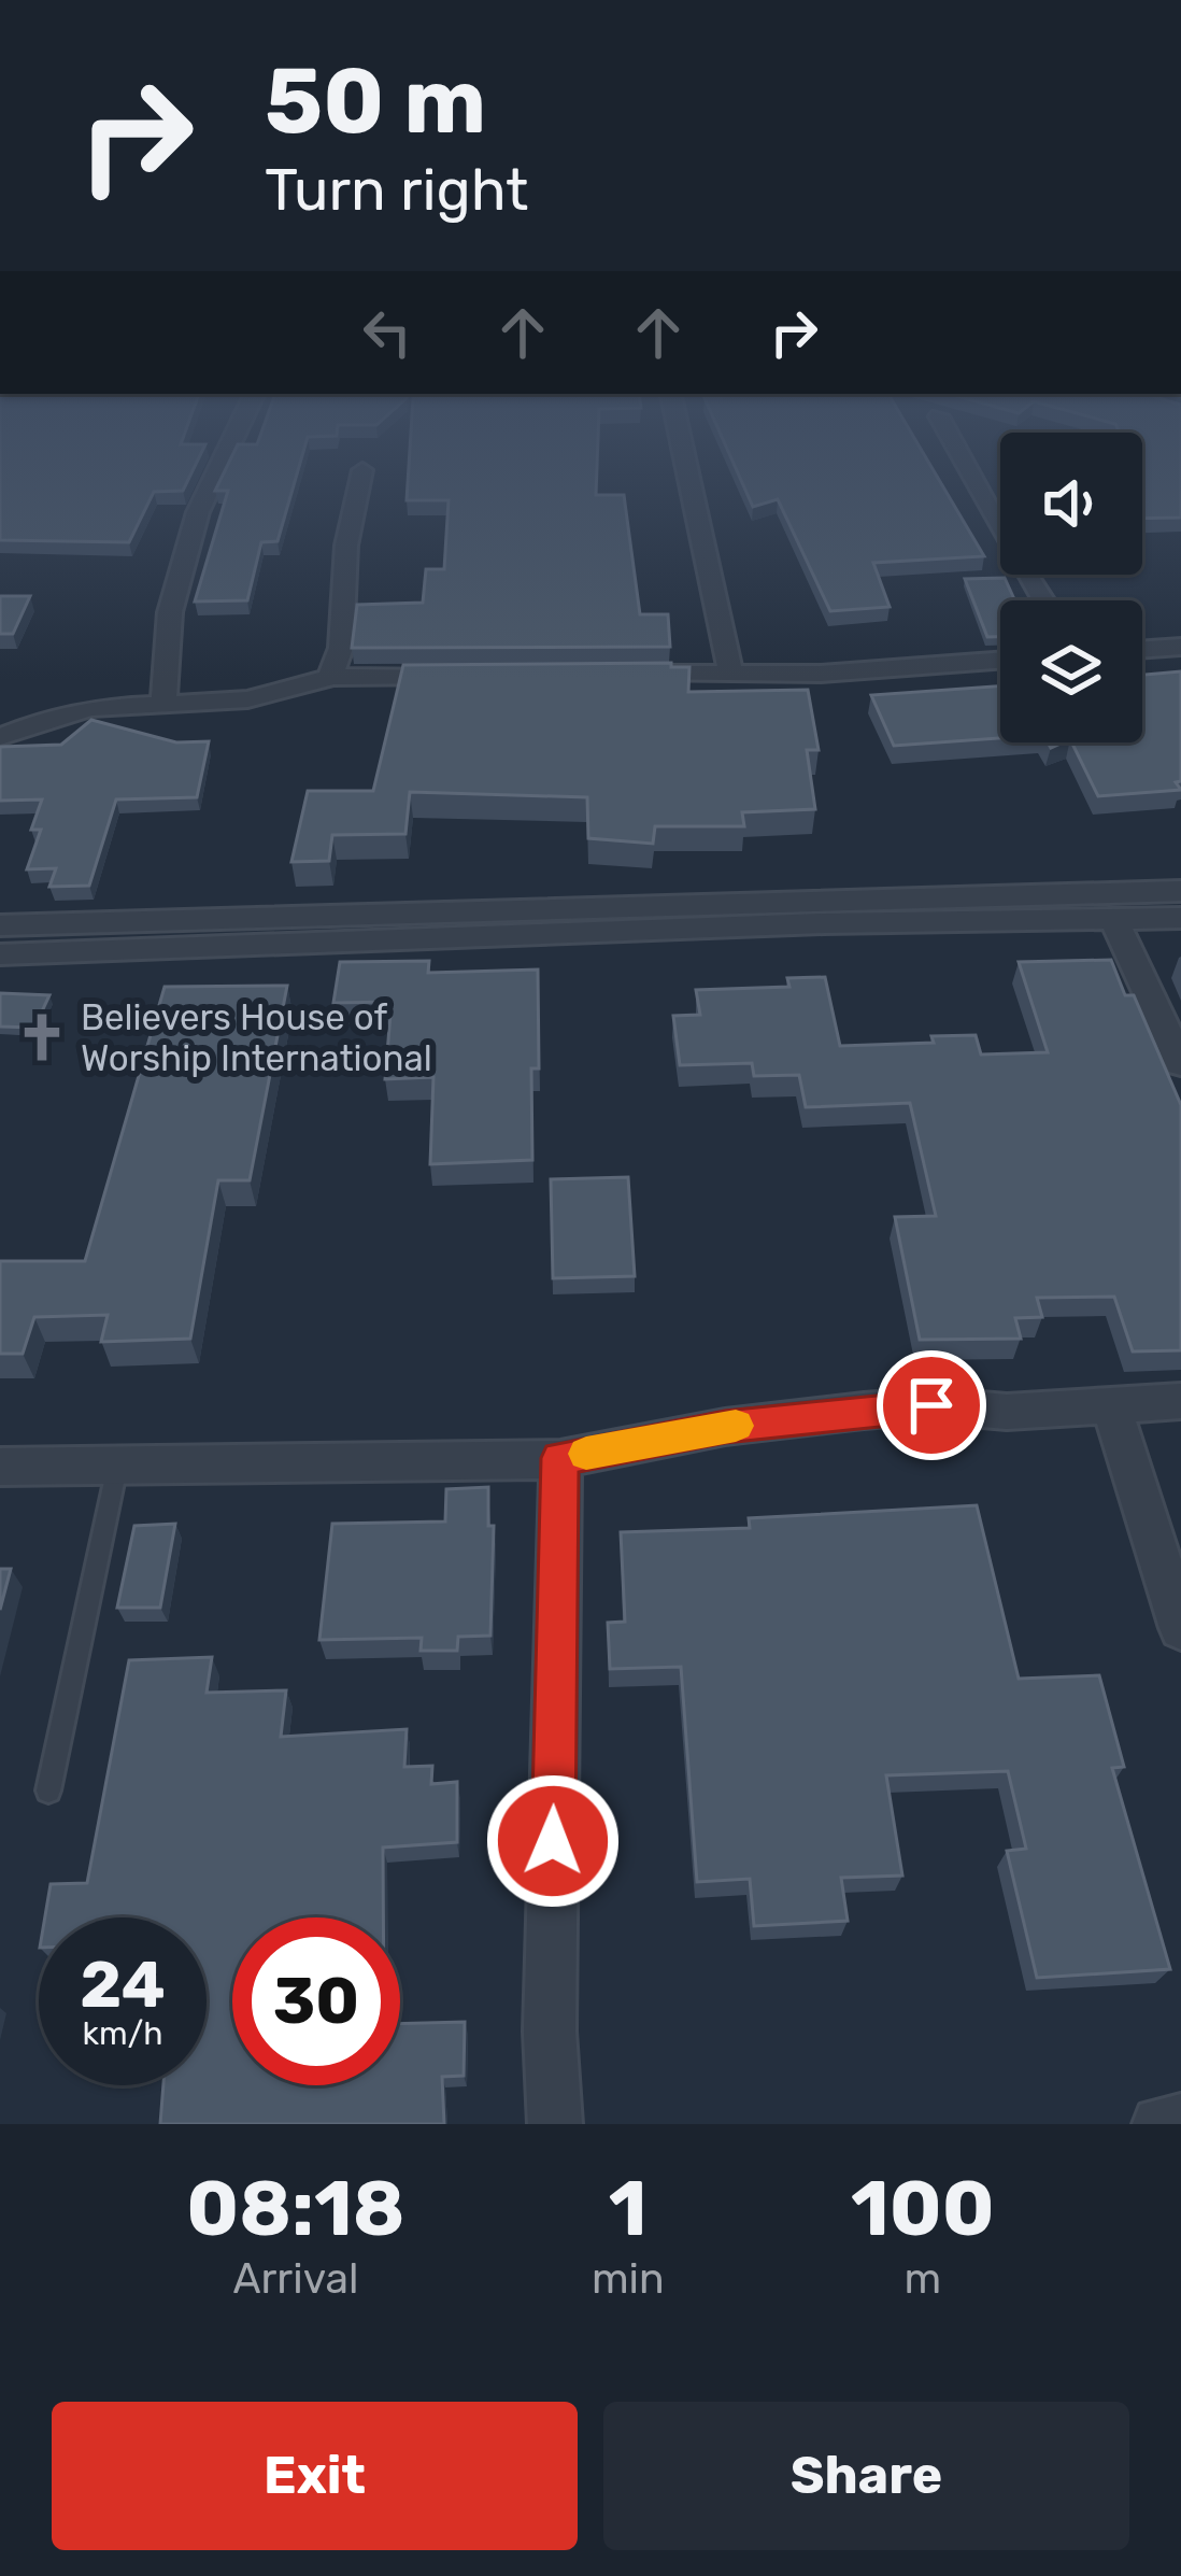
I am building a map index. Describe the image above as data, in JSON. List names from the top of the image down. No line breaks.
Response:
{"places":{"church":["Believers House of Worship International"]},"page":{"turn":["50 m","Turn right"],"speed":"24 km/h","limit":"30","eta":["08:18","Arrival","1","min","100","m"],"buttons":["Exit","Share"]}}
